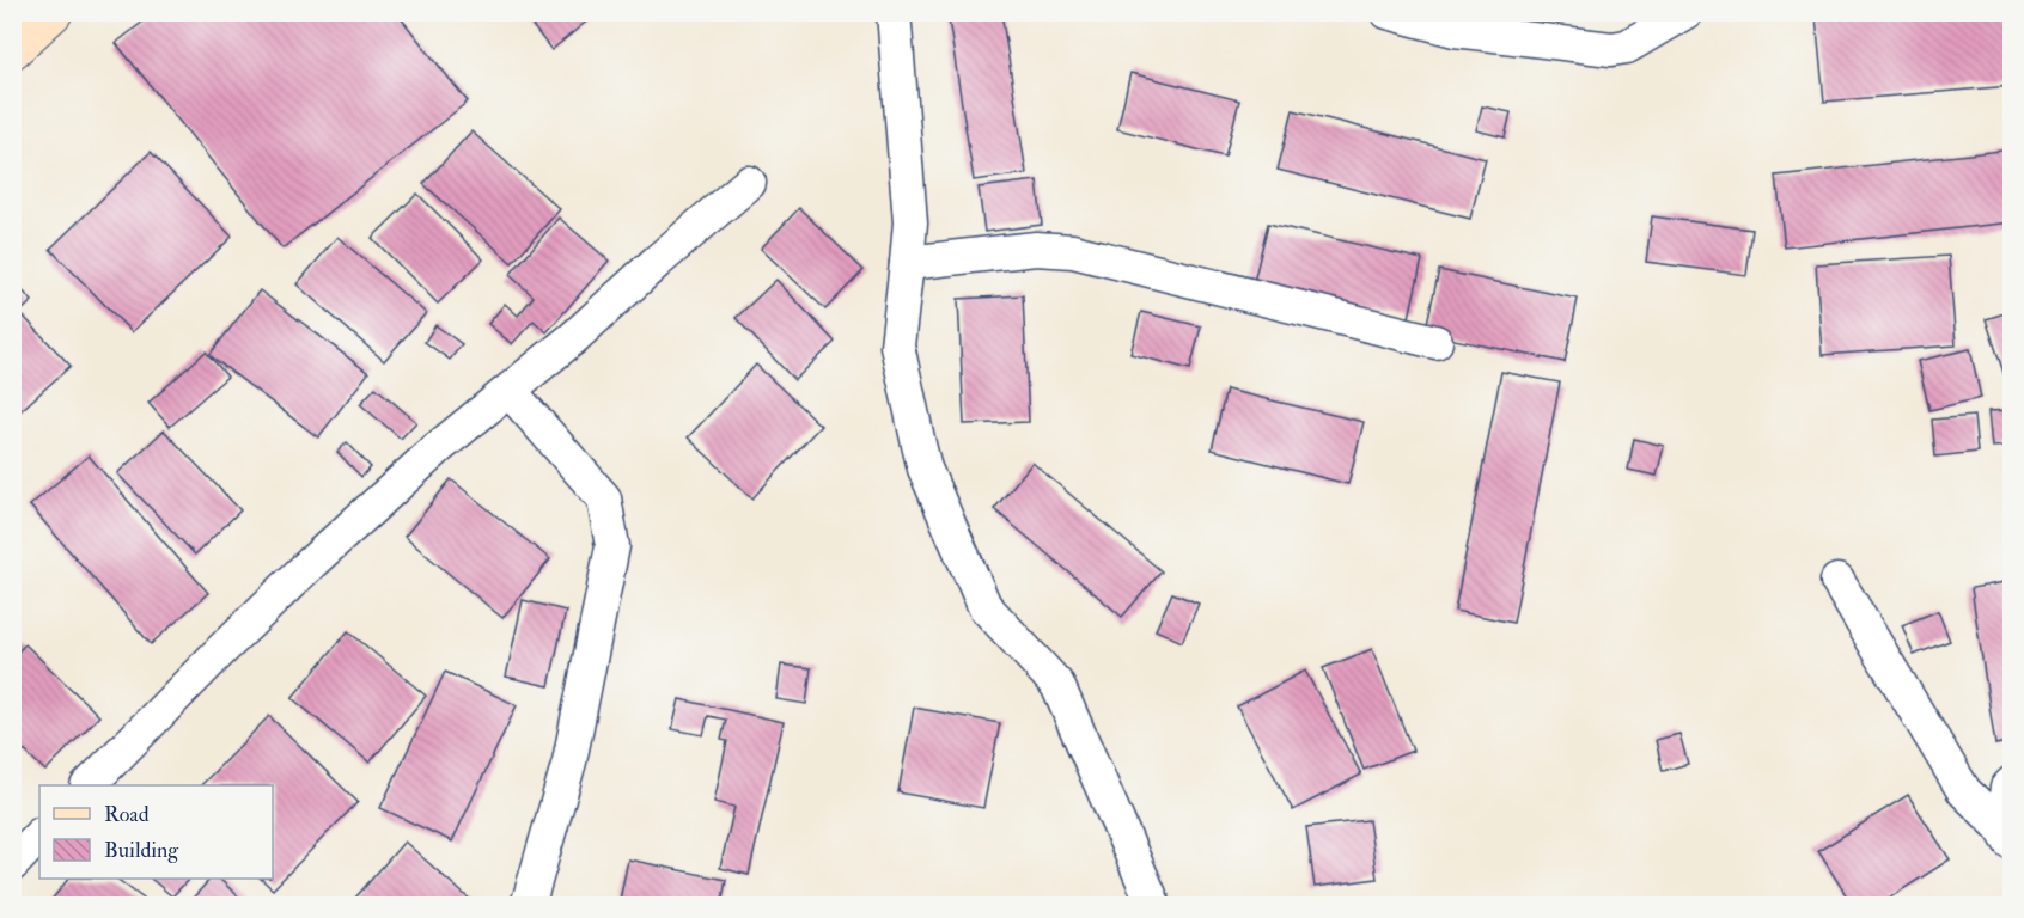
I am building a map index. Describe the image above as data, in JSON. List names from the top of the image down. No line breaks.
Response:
{"legend":["Road","Building"]}
